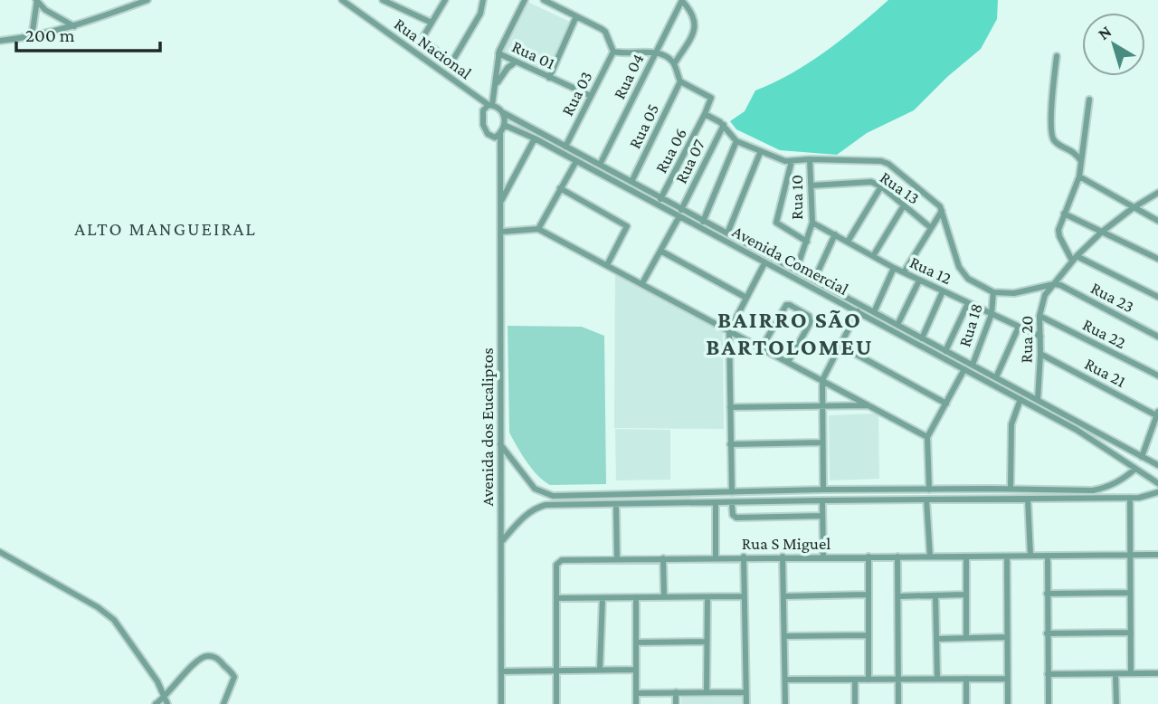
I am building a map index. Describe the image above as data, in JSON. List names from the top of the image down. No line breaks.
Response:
{"streets":{"street":["Rua Nacional","Rua 01","Rua 04","Rua 03","Rua 05","Rua 06","Rua 07","Rua 13","Rua 10","Avenida Comercial","Rua 12","Rua 23","Rua 18","Rua 22","Rua 20","Rua 21","Avenida dos Eucaliptos","Rua S Miguel"]},"crossings":[["Rua Nacional","Rua 01"],["Rua Nacional","Avenida Comercial"],["Rua Nacional","Avenida dos Eucaliptos"],["Rua 01","Rua 03"],["Rua 01","Avenida Comercial"],["Rua 01","Avenida dos Eucaliptos"],["Rua 04","Avenida Comercial"],["Rua 03","Avenida Comercial"],["Rua 05","Avenida Comercial"],["Rua 06","Avenida Comercial"],["Rua 07","Avenida Comercial"],["Rua 13","Rua 10"],["Rua 10","Avenida Comercial"],["Rua 10","Rua 12"],["Avenida Comercial","Rua 18"],["Avenida Comercial","Rua 20"],["Avenida Comercial","Avenida dos Eucaliptos"],["Rua 12","Rua 18"],["Rua 12","Rua 20"],["Rua 23","Rua 20"],["Rua 22","Rua 20"],["Rua 20","Rua 21"]],"districts":["ALTO MANGUEIRAL","BAIRRO SÃO BARTOLOMEU"],"scale_bar":"200 m","north":"top left"}
